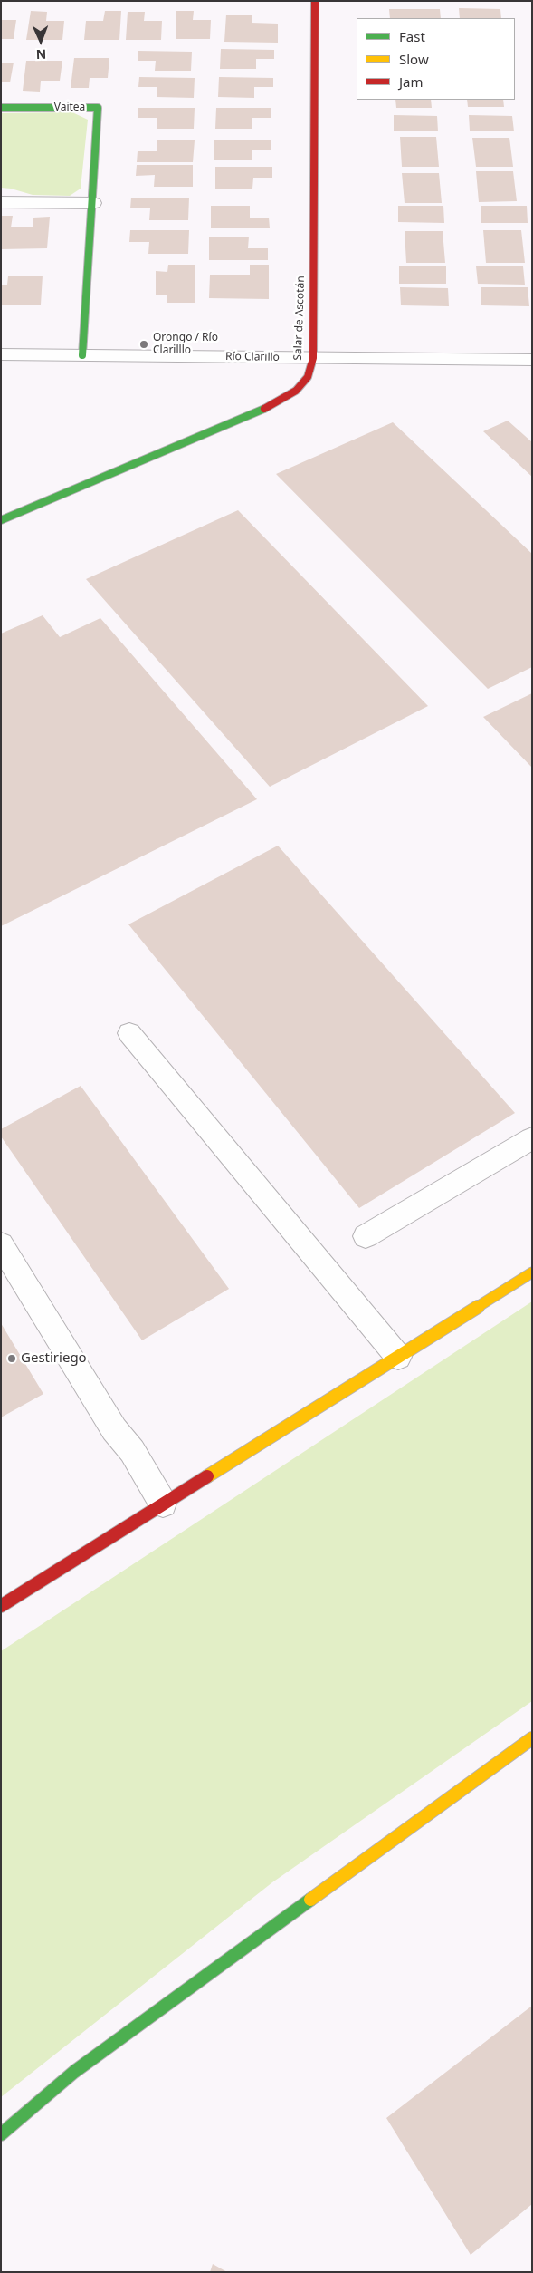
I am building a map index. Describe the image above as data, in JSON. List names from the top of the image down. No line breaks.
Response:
{"streets":{"street":["Vaitea","Salar de Ascotán","Río Clarillo"]},"crossings":[["Vaitea","Río Clarillo"],["Salar de Ascotán","Río Clarillo"]],"places":["Orongo / Río Clarilllo","Gestiriego"],"legend":["Fast","Slow","Jam"],"north":"bottom"}
